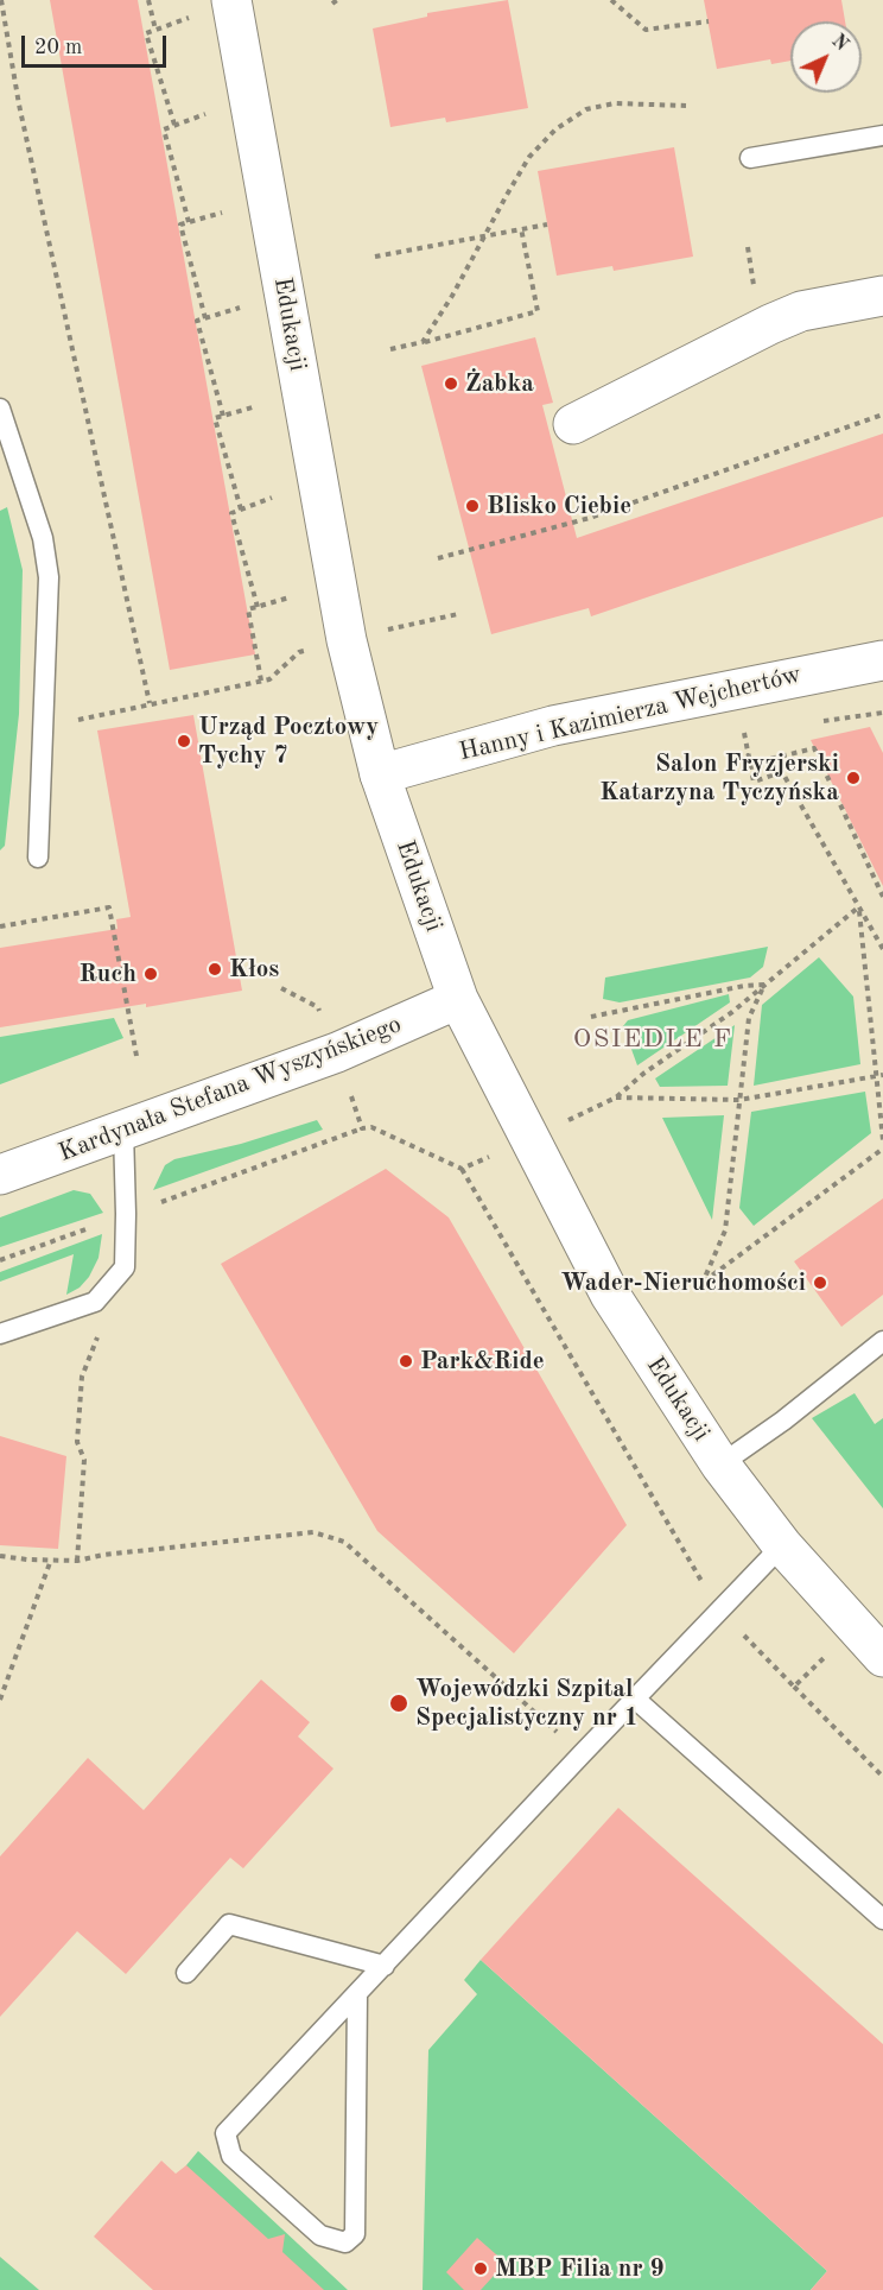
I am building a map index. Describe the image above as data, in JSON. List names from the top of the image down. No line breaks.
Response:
{"streets":{"street":["Edukacji","Hanny i Kazimierza Wejchertów","Kardynała Stefana Wyszyńskiego"]},"crossings":[["Edukacji","Hanny i Kazimierza Wejchertów"],["Edukacji","Kardynała Stefana Wyszyńskiego"]],"districts":["OSIEDLE F"],"places":["Żabka","Blisko Ciebie","Urząd Pocztowy Tychy 7","Salon Fryzjerski Katarzyna Tyczyńska","Kłos","Ruch","Wader-Nieruchomości","Park&Ride","Wojewódzki Szpital Specjalistyczny nr 1","MBP Filia nr 9"],"scale_bar":"20 m","north":"top right"}
